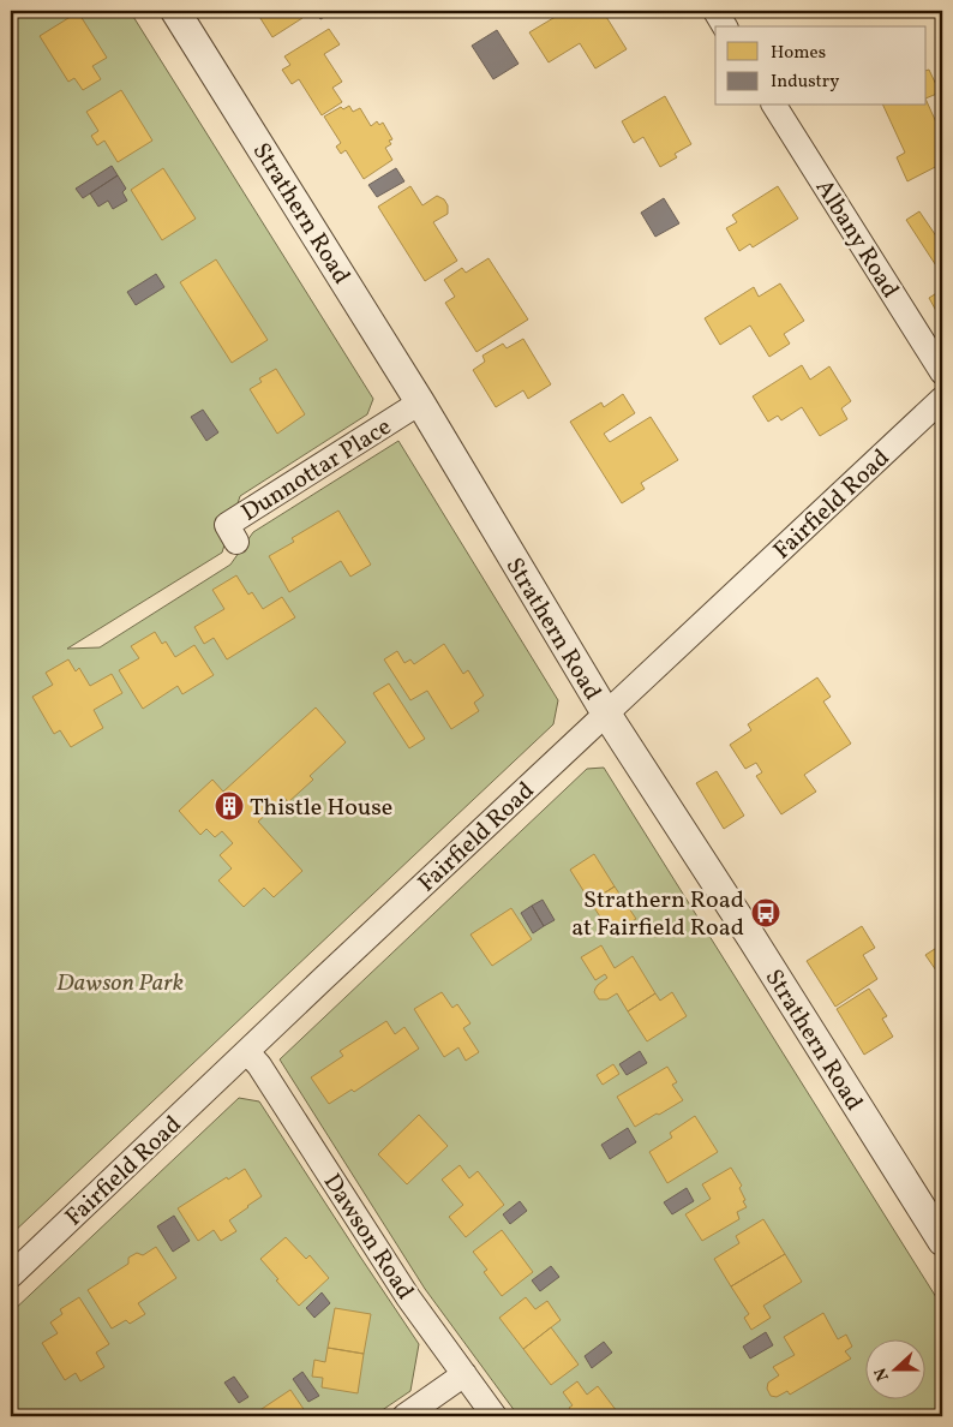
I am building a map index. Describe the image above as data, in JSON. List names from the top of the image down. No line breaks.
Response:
{"streets":{"street":["Strathern Road","Albany Road","Dunnottar Place","Fairfield Road","Dawson Road"]},"crossings":[["Strathern Road","Dunnottar Place"],["Strathern Road","Fairfield Road"],["Fairfield Road","Dawson Road"]],"parks":["Dawson Park"],"places":{"building":["Thistle House"],"bus stop":["Strathern Road at Fairfield Road"]},"legend":["Homes","Industry"],"north":"left"}
